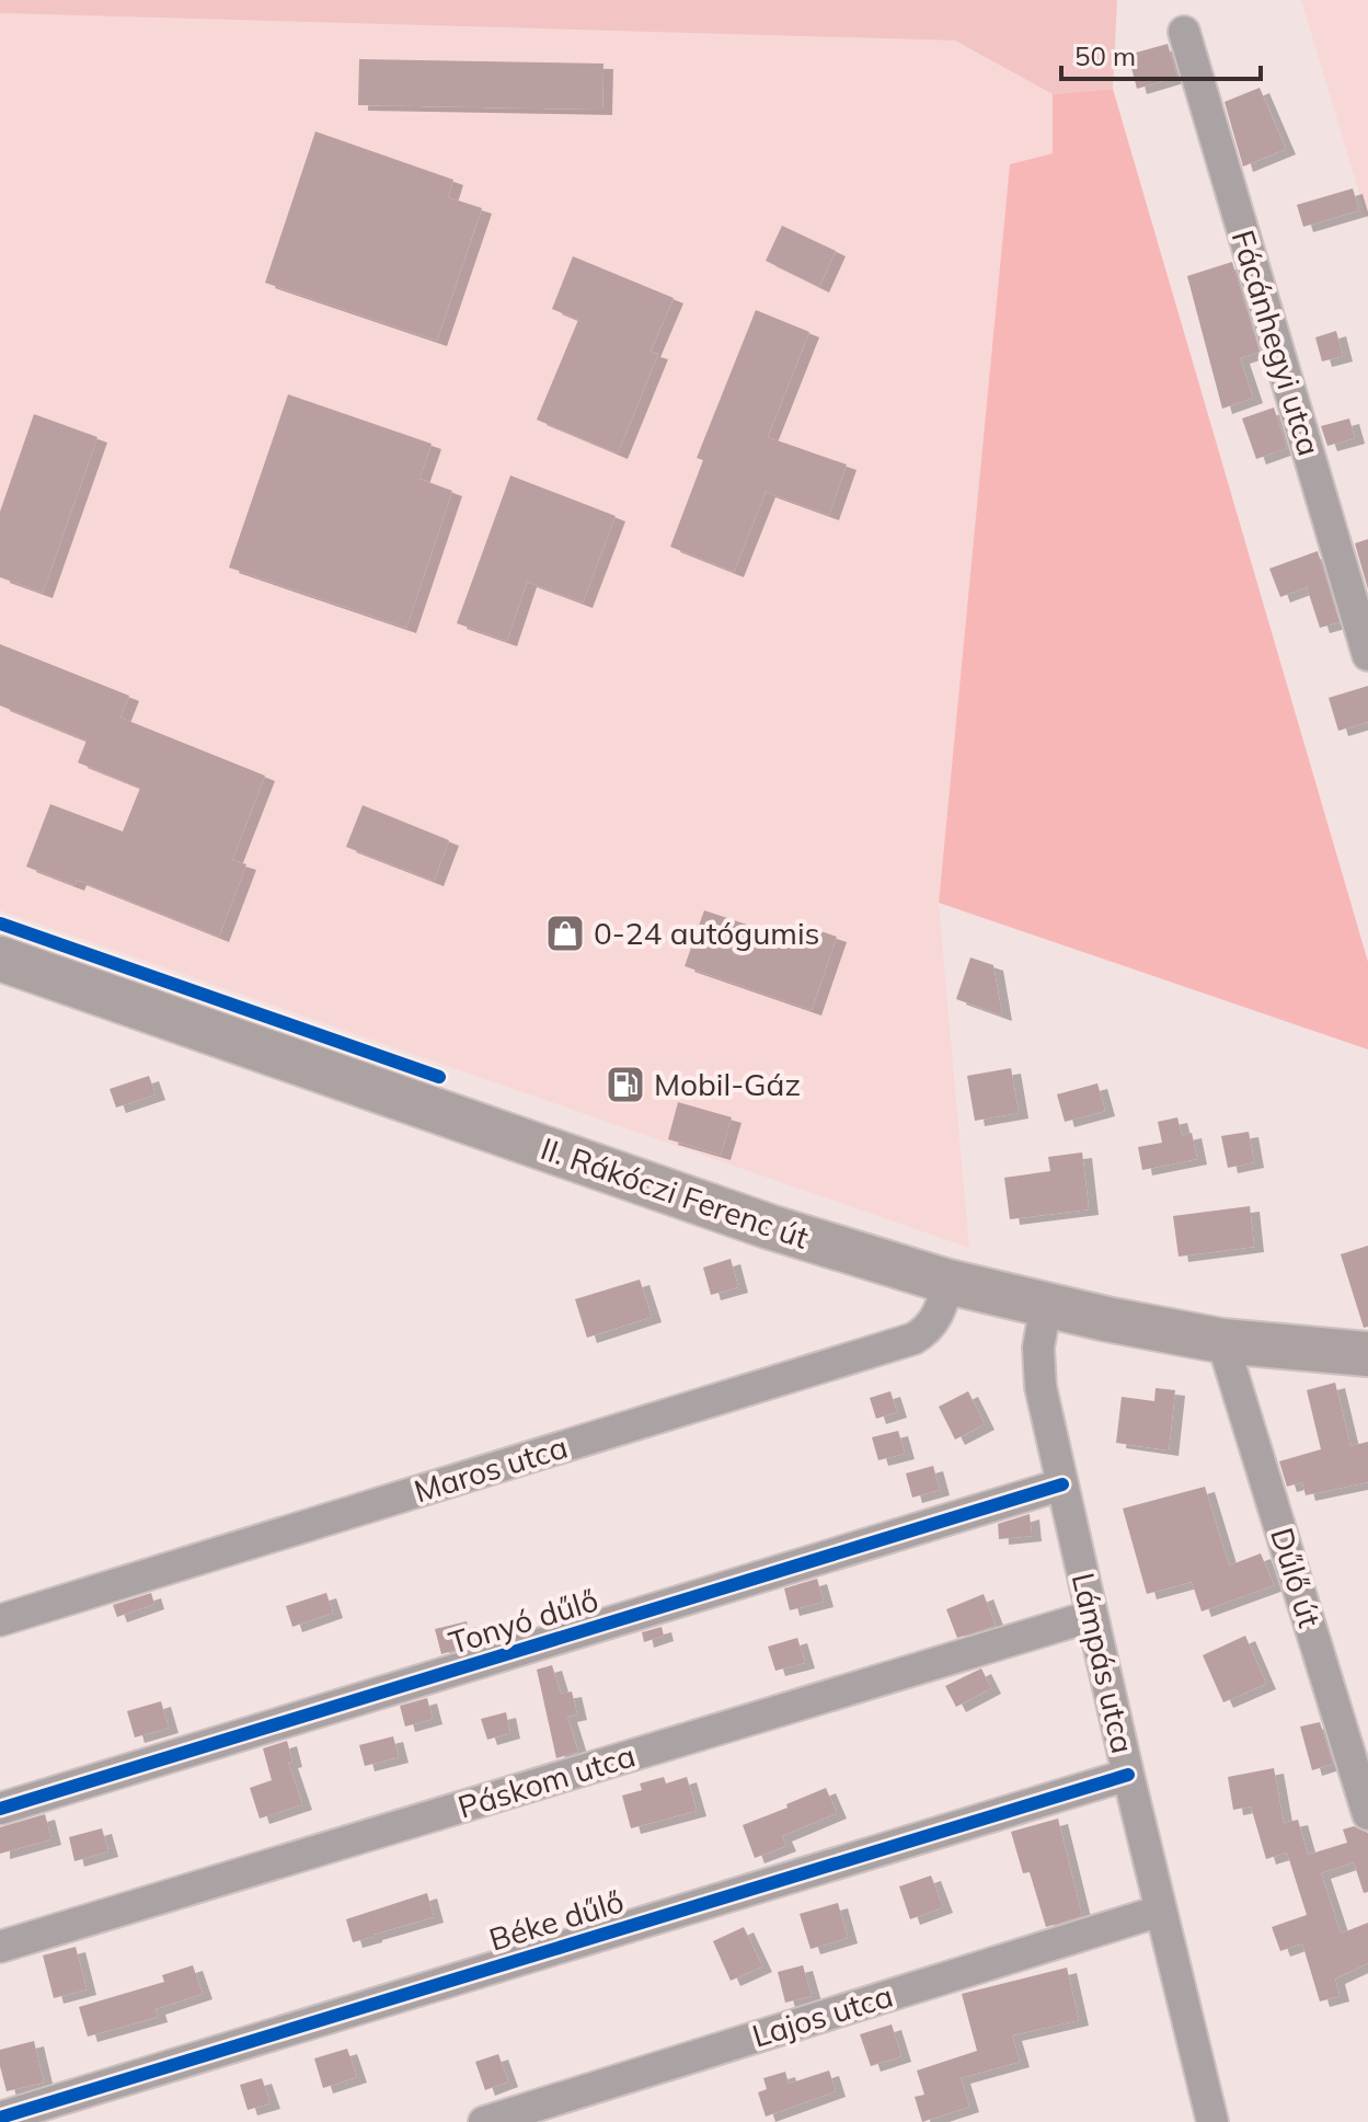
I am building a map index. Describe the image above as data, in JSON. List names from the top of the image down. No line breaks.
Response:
{"streets":{"main road":["II. Rákóczi Ferenc út"],"street":["Fácánhegyi utca","Maros utca","Dűlő út","Tonyó dűlő","Lámpás utca","Páskom utca","Béke dűlő","Lajos utca"]},"crossings":[["II. Rákóczi Ferenc út","Maros utca"],["II. Rákóczi Ferenc út","Dűlő út"],["II. Rákóczi Ferenc út","Lámpás utca"],["Tonyó dűlő","Lámpás utca"],["Lámpás utca","Páskom utca"],["Lámpás utca","Béke dűlő"],["Lámpás utca","Lajos utca"]],"places":{"shop":["0-24 autógumis"],"fuel station":["Mobil-Gáz"]},"scale_bar":"50 m"}
